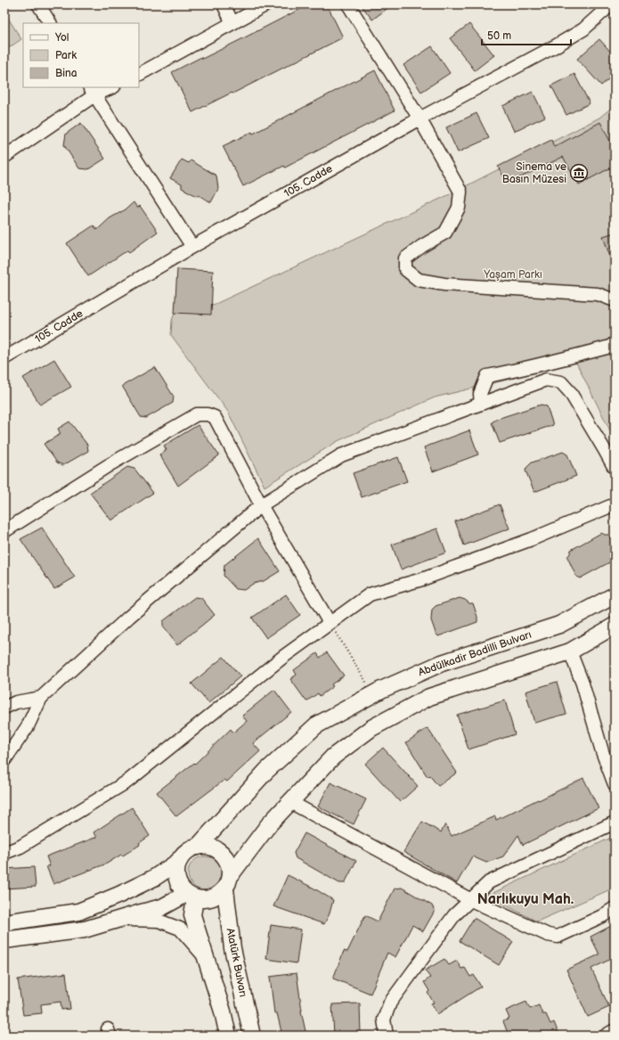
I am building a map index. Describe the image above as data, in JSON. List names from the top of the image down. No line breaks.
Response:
{"streets":{"main road":["Abdülkadir Badilli Bulvarı","Atatürk Bulvarı"],"street":["105. Cadde"]},"crossings":[["Abdülkadir Badilli Bulvarı","Atatürk Bulvarı"]],"districts":["Narlıkuyu Mah."],"parks":["Yaşam Parkı"],"places":{"museum":["Sinema ve Basın Müzesi"]},"legend":["Yol","Park","Bina"],"scale_bar":"50 m"}
